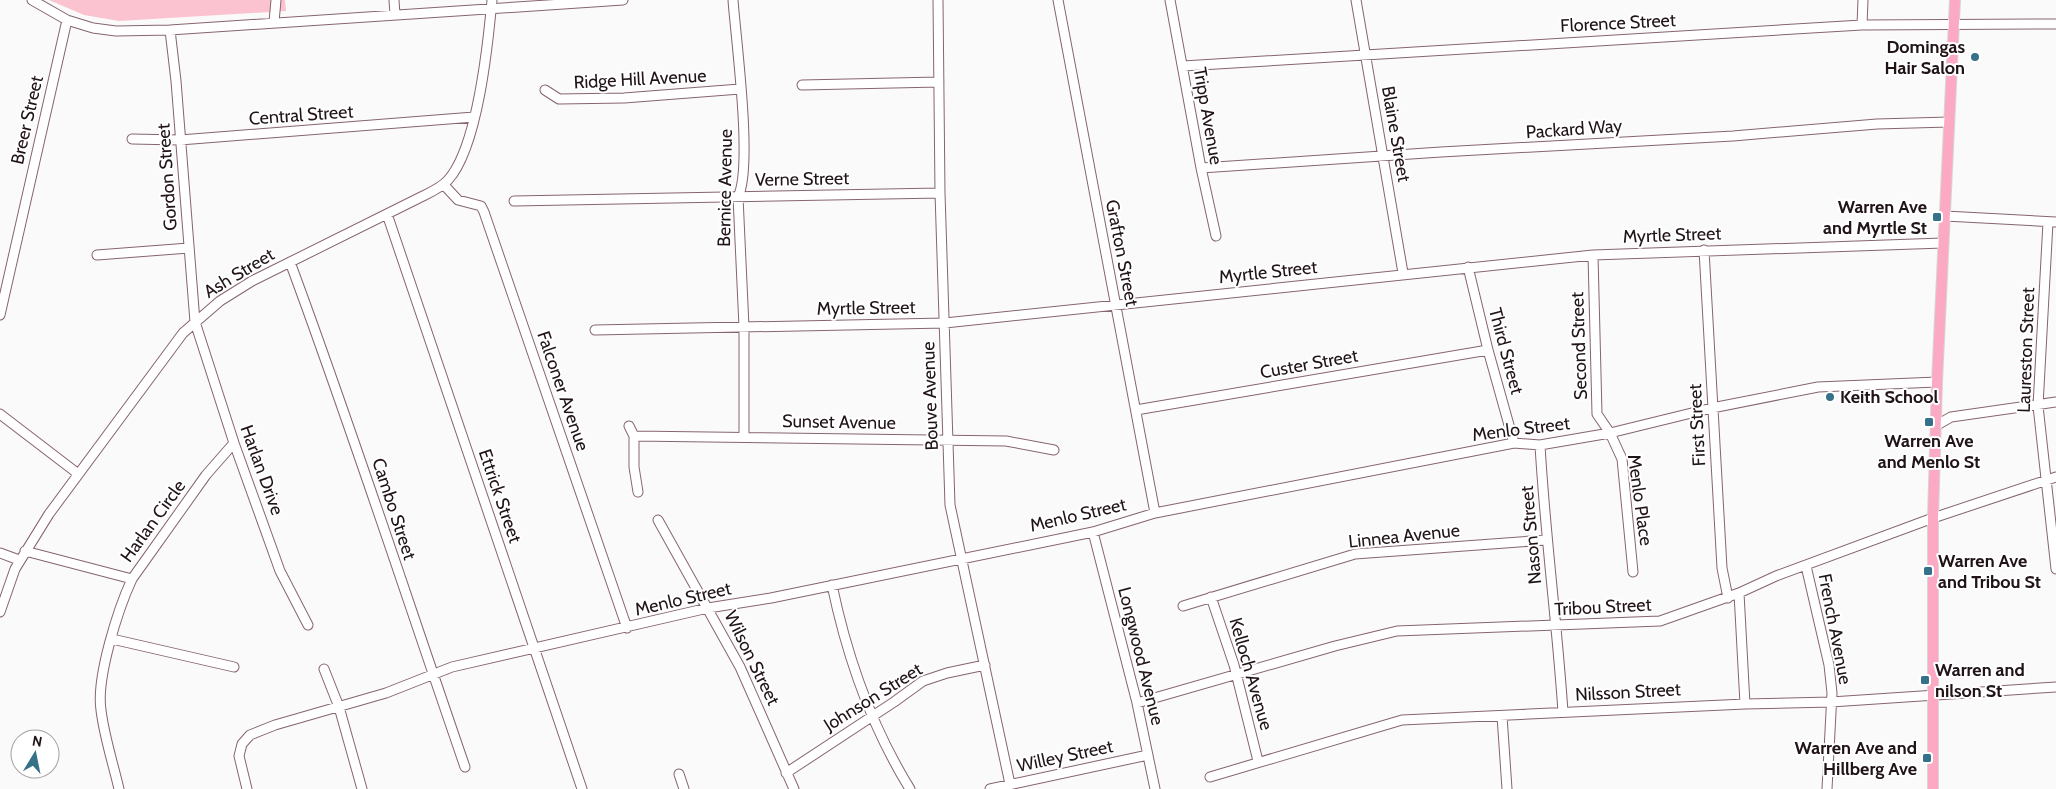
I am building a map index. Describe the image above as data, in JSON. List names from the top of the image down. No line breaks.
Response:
{"streets":{"street":["Florence Street","Ridge Hill Avenue","Central Street","Tripp Avenue","Breer Street","Packard Way","Blaine Street","Gordon Street","Verne Street","Bernice Avenue","Myrtle Street","Grafton Street","Ash Street","Second Street","Laureston Street","Third Street","Custer Street","Falconer Avenue","Bouve Avenue","Sunset Avenue","First Street","Menlo Street","Harlan Drive","Ettrick Street","Menlo Place","Cambo Street","Harlan Circle","Nason Street","Linnea Avenue","Tribou Street","French Avenue","Longwood Avenue","Wilson Street","Kelloch Avenue","Nilsson Street","Johnson Street","Willey Street"]},"crossings":[["Florence Street","Tripp Avenue"],["Florence Street","Blaine Street"],["Ridge Hill Avenue","Bernice Avenue"],["Central Street","Gordon Street"],["Central Street","Ash Street"],["Tripp Avenue","Packard Way"],["Packard Way","Blaine Street"],["Blaine Street","Myrtle Street"],["Gordon Street","Ash Street"],["Gordon Street","Harlan Drive"],["Verne Street","Bernice Avenue"],["Verne Street","Bouve Avenue"],["Bernice Avenue","Myrtle Street"],["Bernice Avenue","Sunset Avenue"],["Myrtle Street","Grafton Street"],["Myrtle Street","Second Street"],["Myrtle Street","Third Street"],["Myrtle Street","Bouve Avenue"],["Myrtle Street","First Street"],["Grafton Street","Custer Street"],["Grafton Street","Menlo Street"],["Ash Street","Falconer Avenue"],["Ash Street","Harlan Drive"],["Ash Street","Ettrick Street"],["Ash Street","Cambo Street"],["Ash Street","Harlan Circle"],["Second Street","Menlo Street"],["Second Street","Menlo Place"],["Laureston Street","Tribou Street"],["Third Street","Custer Street"],["Third Street","Menlo Street"],["Falconer Avenue","Menlo Street"],["Bouve Avenue","Sunset Avenue"],["Bouve Avenue","Menlo Street"],["Bouve Avenue","Johnson Street"],["Bouve Avenue","Willey Street"],["First Street","Menlo Street"],["First Street","Tribou Street"],["Menlo Street","Ettrick Street"],["Menlo Street","Menlo Place"],["Menlo Street","Cambo Street"],["Menlo Street","Nason Street"],["Menlo Street","Longwood Avenue"],["Menlo Street","Wilson Street"],["Harlan Drive","Harlan Circle"],["Nason Street","Linnea Avenue"],["Nason Street","Tribou Street"],["Nason Street","Nilsson Street"],["Linnea Avenue","Kelloch Avenue"],["Tribou Street","French Avenue"],["Tribou Street","Longwood Avenue"],["Tribou Street","Kelloch Avenue"],["French Avenue","Nilsson Street"],["Longwood Avenue","Willey Street"],["Wilson Street","Johnson Street"],["Kelloch Avenue","Nilsson Street"]],"places":{"other":["Domingas Hair Salon","Keith School"],"transit":["Warren Ave and Myrtle St","Warren Ave and Menlo St","Warren Ave and Tribou St","Warren and nilson St","Warren Ave and Hillberg Ave"]},"north":"top"}
